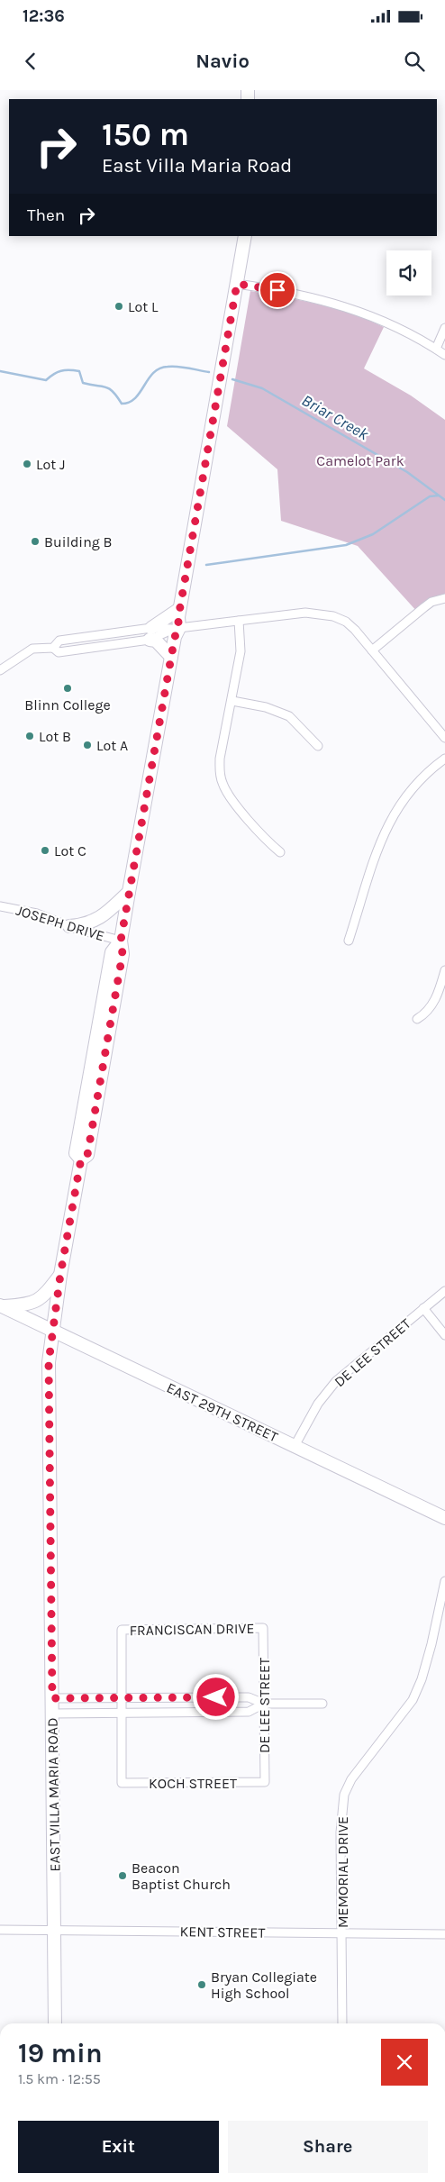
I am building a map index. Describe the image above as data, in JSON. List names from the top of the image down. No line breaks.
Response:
{"streets":{"main road":["EAST 29TH STREET","EAST VILLA MARIA ROAD"],"street":["JOSEPH DRIVE","DE LEE STREET","FRANCISCAN DRIVE","KOCH STREET","MEMORIAL DRIVE","KENT STREET"]},"crossings":[["JOSEPH DRIVE","EAST VILLA MARIA ROAD"],["DE LEE STREET","EAST 29TH STREET"],["DE LEE STREET","FRANCISCAN DRIVE"],["DE LEE STREET","KOCH STREET"],["EAST 29TH STREET","EAST VILLA MARIA ROAD"],["EAST VILLA MARIA ROAD","KENT STREET"],["MEMORIAL DRIVE","KENT STREET"]],"water":["Briar Creek"],"parks":["Camelot Park"],"places":["Lot L","Lot J","Building B","Blinn College","Lot B","Lot A","Lot C","Beacon Baptist Church","Bryan Collegiate High School"],"page":{"status":"12:36","header":"Navio","turn":["150 m","East Villa Maria Road"],"then":"Then","heading":["19 min","1.5 km · 12:55"],"buttons":["Exit","Share"]}}
